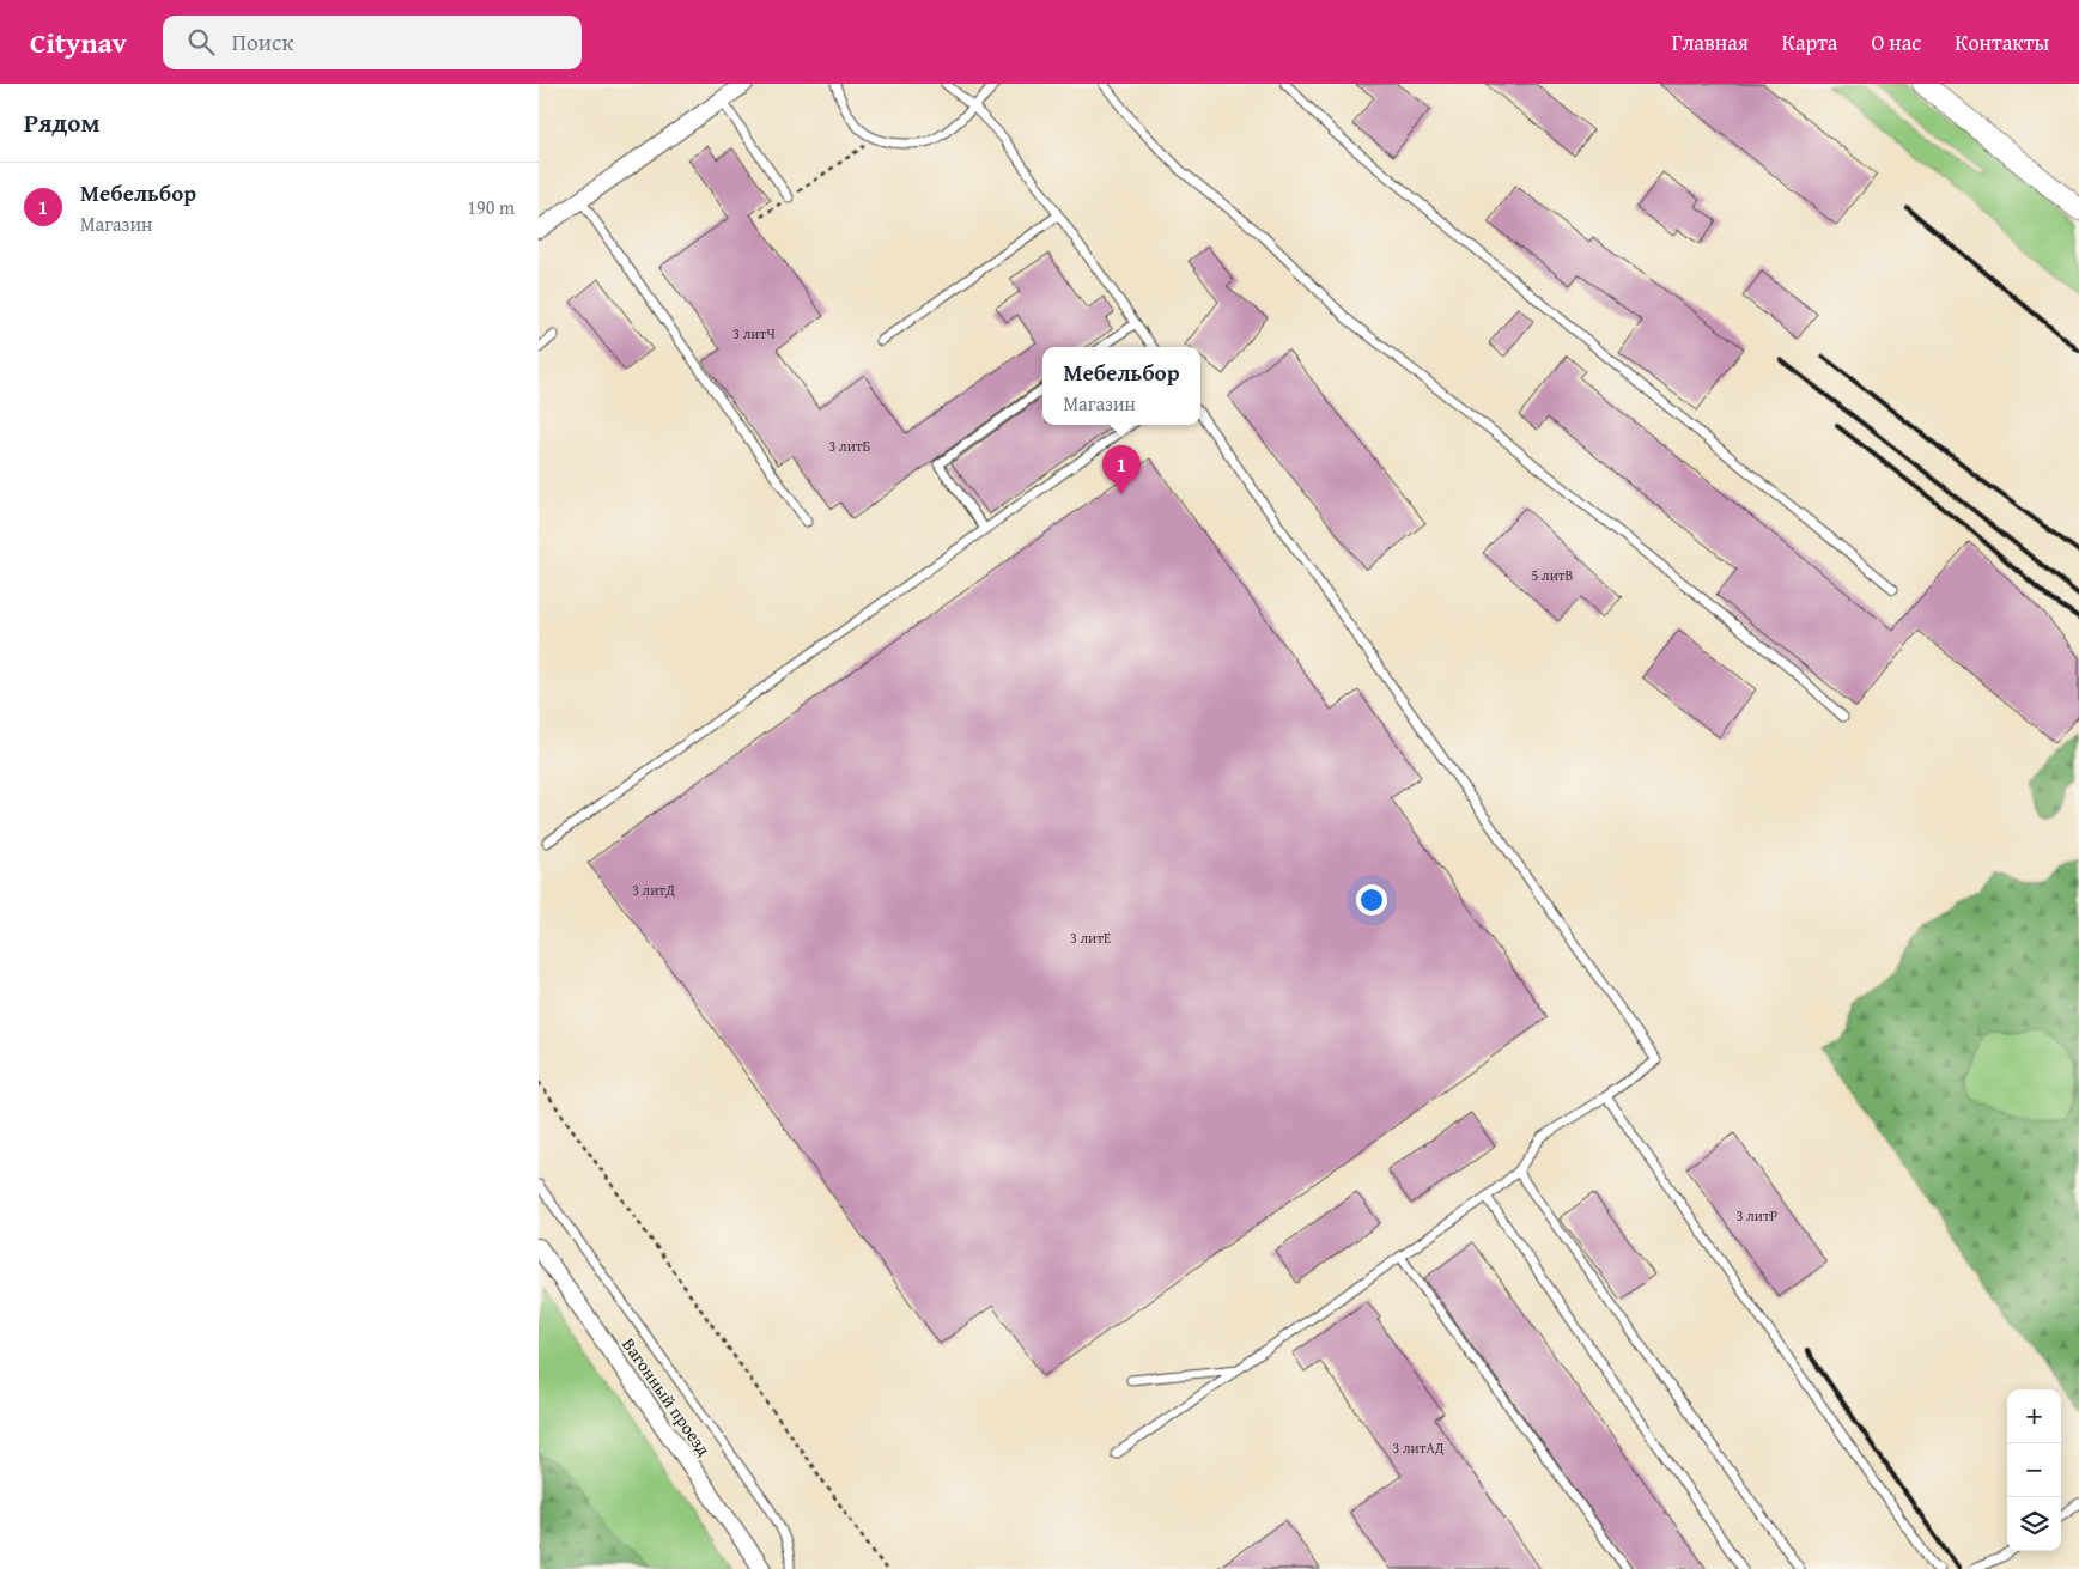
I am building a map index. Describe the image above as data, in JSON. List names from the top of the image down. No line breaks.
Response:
{"streets":{"street":["Вагонный проезд"]},"house_numbers":["3 литЧ","3 литБ","5 литВ","3 литД","3 литЕ","3 литР","3 литАД"],"page":{"header":"Citynav","search":"Поиск","nav":["Главная","Карта","О нас","Контакты"],"heading":"Рядом","list":[{"mark":"1","name":"Мебельбор","note":"Магазин","value":"190 m"}],"popup":["Мебельбор","Магазин"],"pins":"1","map_buttons":["+","−"]}}
